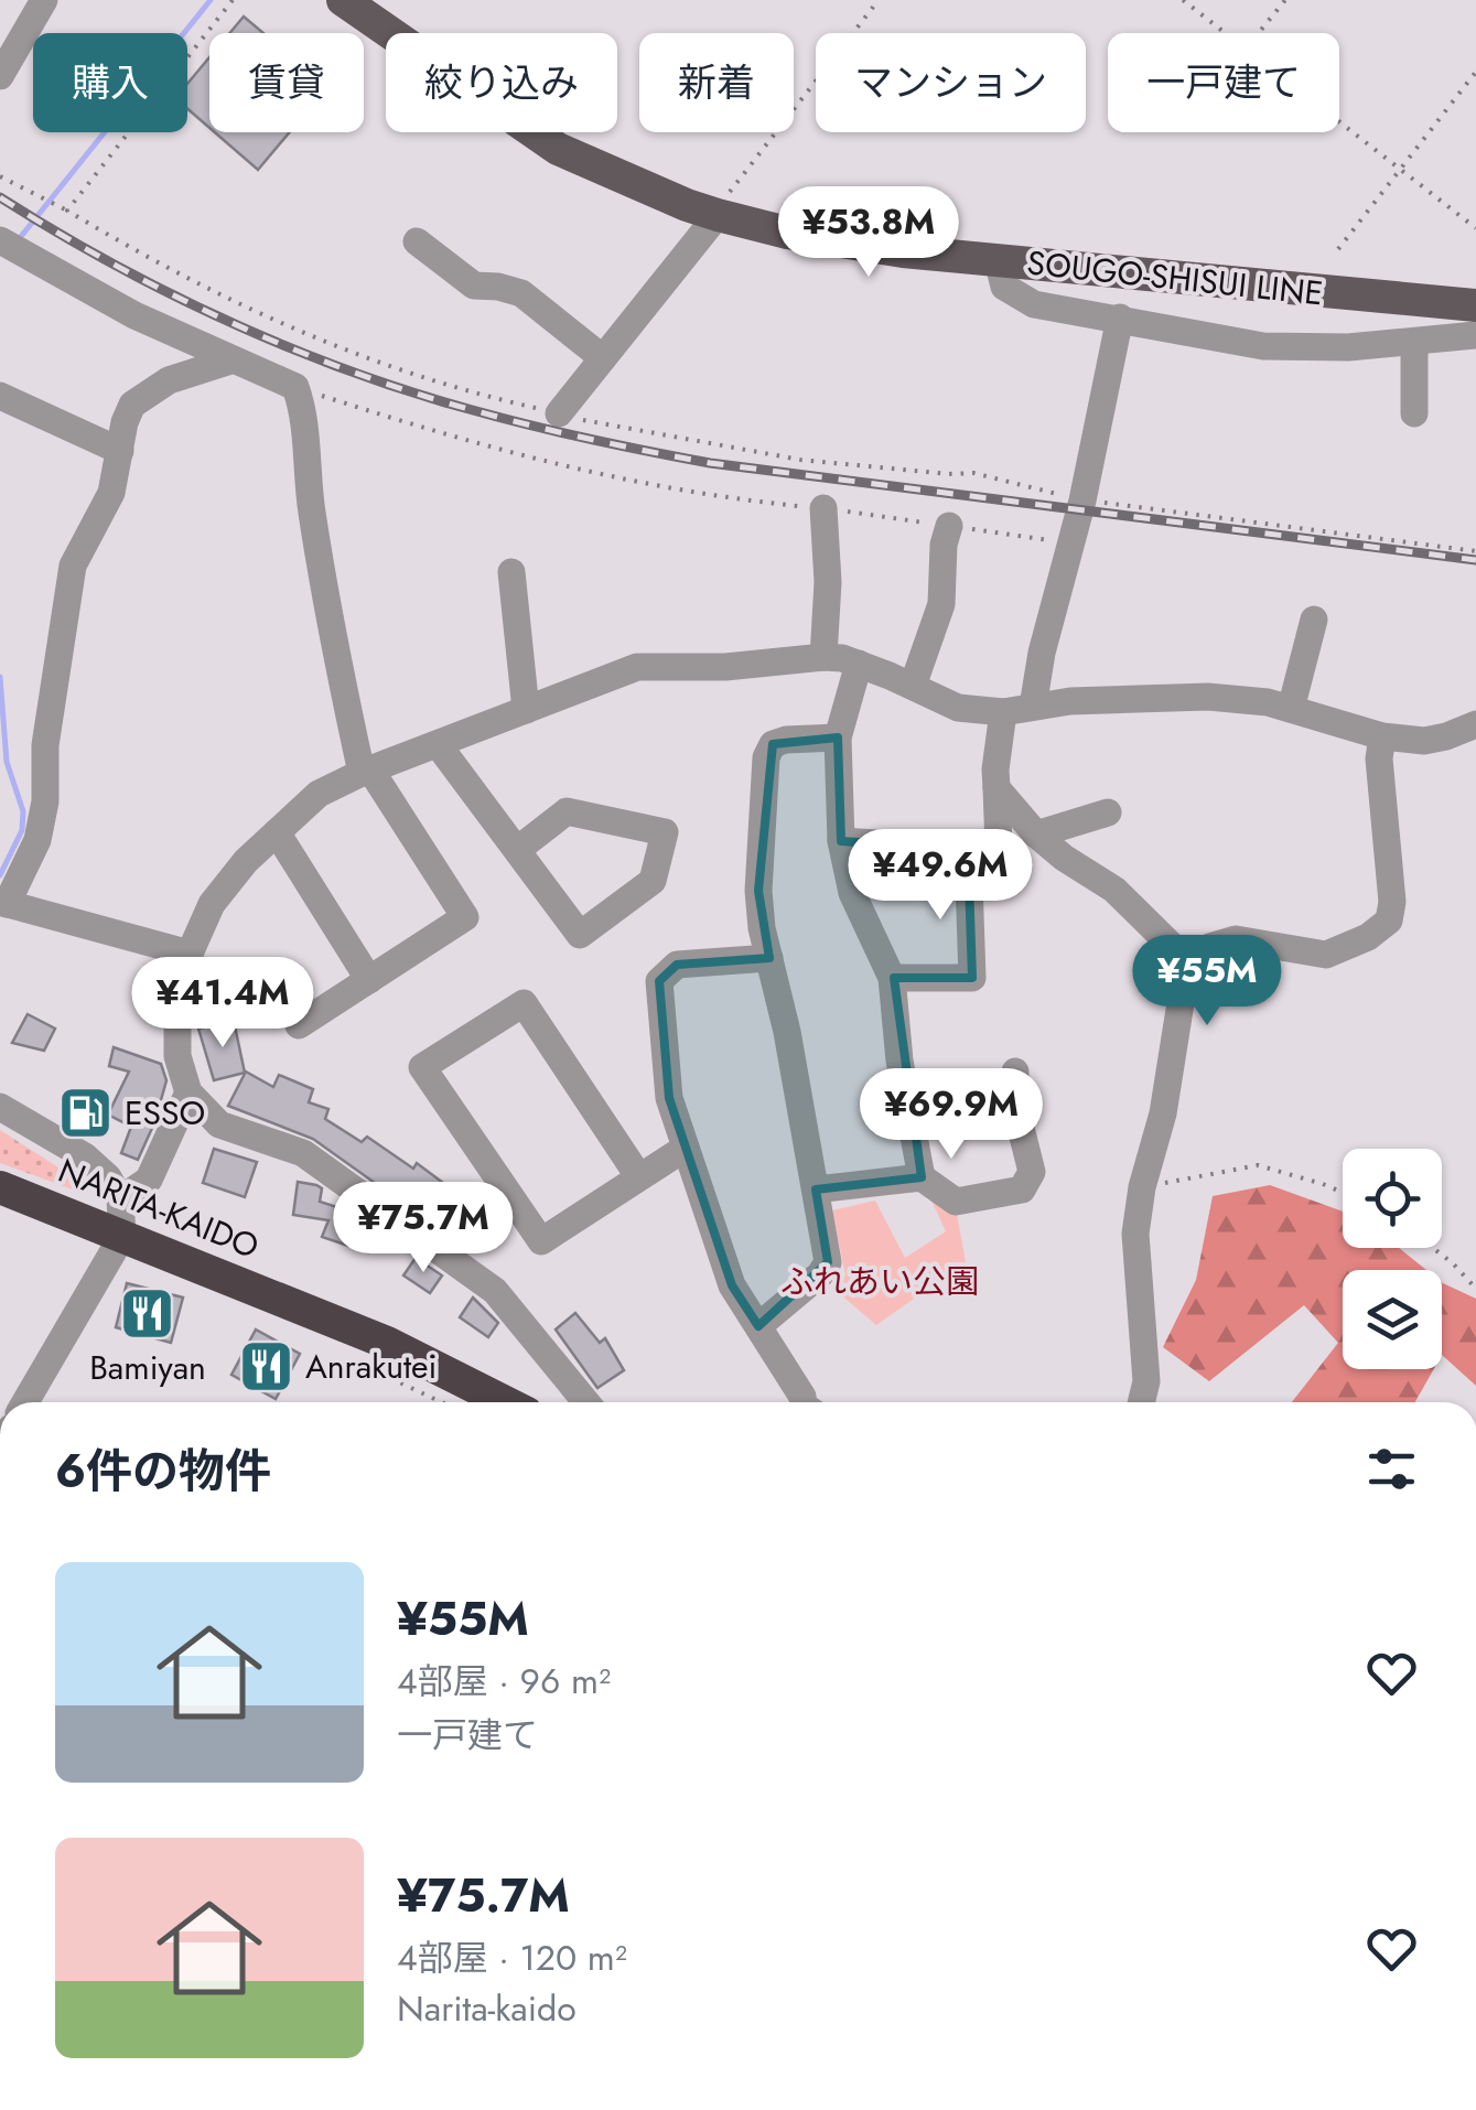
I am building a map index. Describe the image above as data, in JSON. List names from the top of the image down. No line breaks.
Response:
{"streets":{"highway":["NARITA-KAIDO"],"main road":["SOUGO-SHISUI LINE"]},"parks":["ふれあい公園"],"places":{"fuel station":["ESSO"],"restaurant":["Bamiyan","Anrakutei"]},"page":{"chip":["購入","賃貸","絞り込み","新着","マンション","一戸建て"],"price":["¥53.8M","¥49.6M","¥55M","¥41.4M","¥69.9M","¥75.7M"],"heading":"6件の物件","list":[{"name":"¥55M","note":"4部屋 · 96 m² · 一戸建て"},{"name":"¥75.7M","note":"4部屋 · 120 m² · Narita-kaido"}]}}
